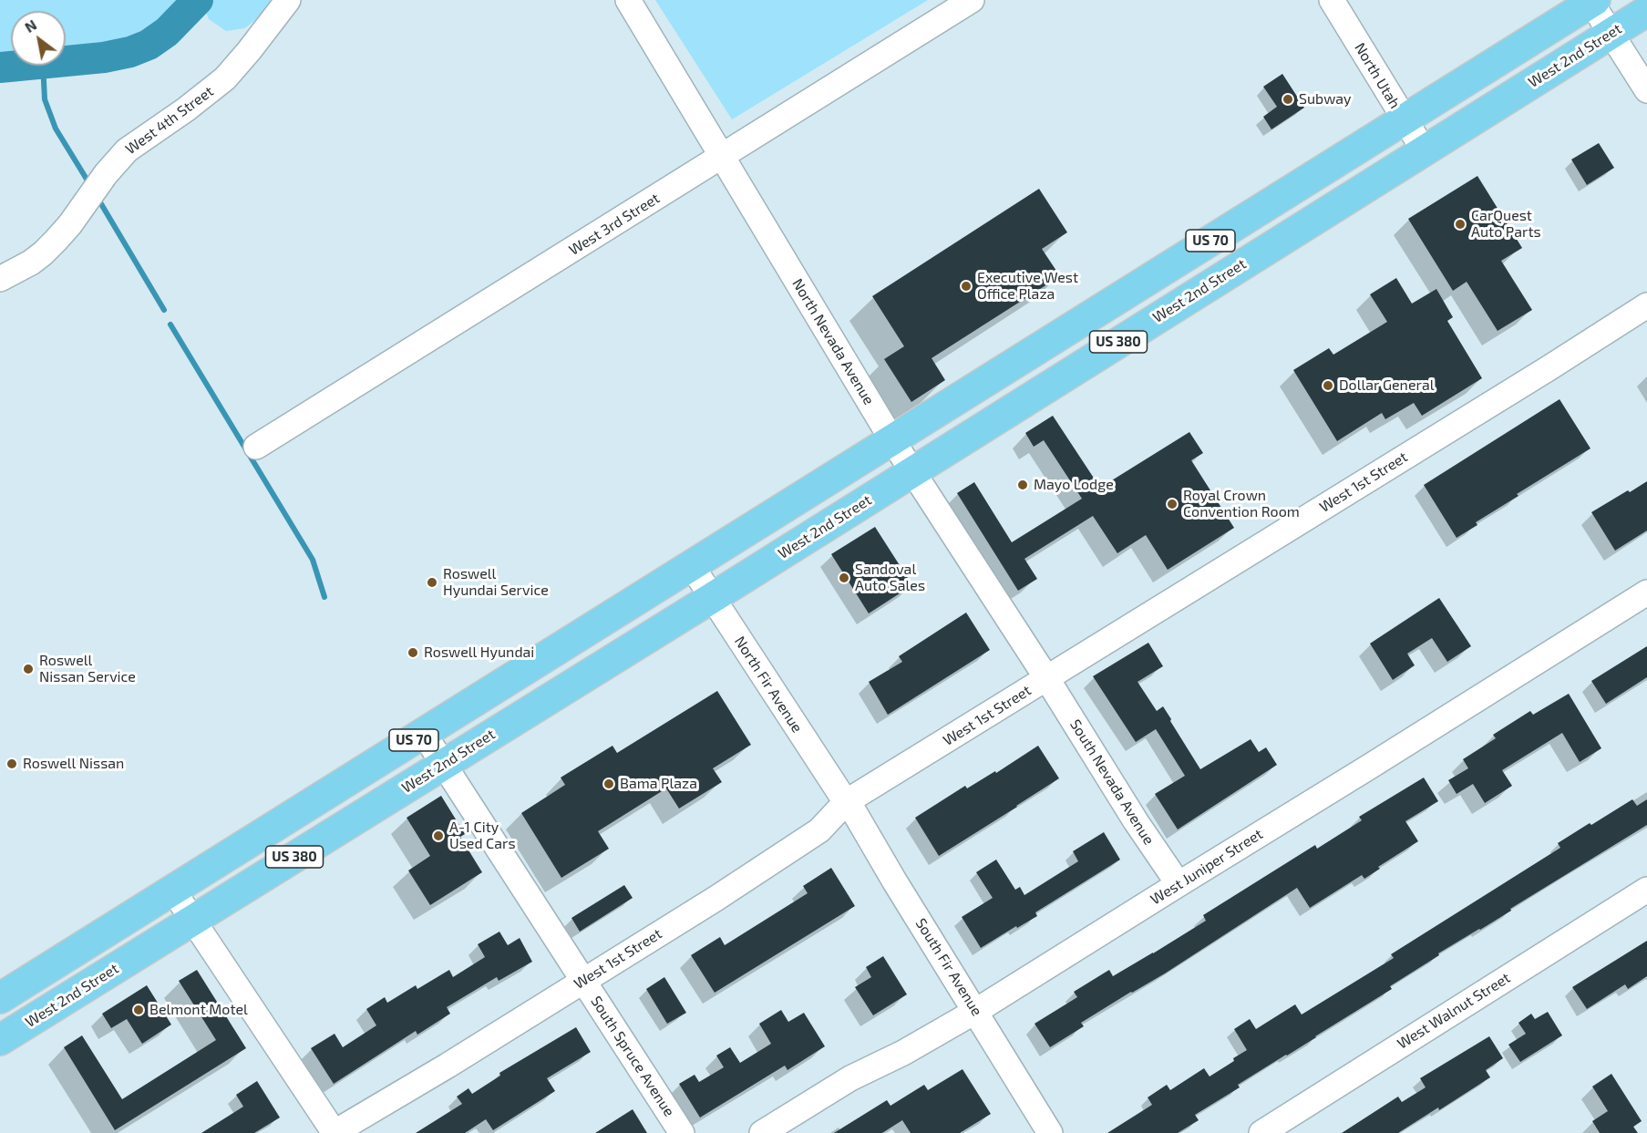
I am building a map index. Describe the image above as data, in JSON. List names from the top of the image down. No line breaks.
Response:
{"streets":{"main road":["West 2nd Street","US 70","US 380"],"street":["North Utah","West 4th Street","West 3rd Street","North Nevada Avenue","West 1st Street","North Fir Avenue","South Nevada Avenue","West Juniper Street","South Fir Avenue","West Walnut Street","South Spruce Avenue"]},"crossings":[["West 2nd Street","North Utah"],["West 2nd Street","North Nevada Avenue"],["West 2nd Street","North Fir Avenue"],["West 2nd Street","South Spruce Avenue"],["North Utah","US 70"],["West 3rd Street","North Nevada Avenue"],["US 70","North Nevada Avenue"],["US 70","North Fir Avenue"],["US 70","South Spruce Avenue"],["North Nevada Avenue","West 1st Street"],["North Nevada Avenue","South Nevada Avenue"],["West 1st Street","North Fir Avenue"],["West 1st Street","South Nevada Avenue"],["West 1st Street","South Fir Avenue"],["West 1st Street","South Spruce Avenue"],["North Fir Avenue","South Fir Avenue"],["South Nevada Avenue","West Juniper Street"],["West Juniper Street","South Fir Avenue"]],"places":["Subway","CarQuest Auto Parts","Executive West Office Plaza","Dollar General","Mayo Lodge","Royal Crown Convention Room","Sandoval Auto Sales","Roswell Hyundai Service","Roswell Hyundai","Roswell Nissan Service","Roswell Nissan","Bama Plaza","A-1 City Used Cars","Belmont Motel"],"north":"top left"}
